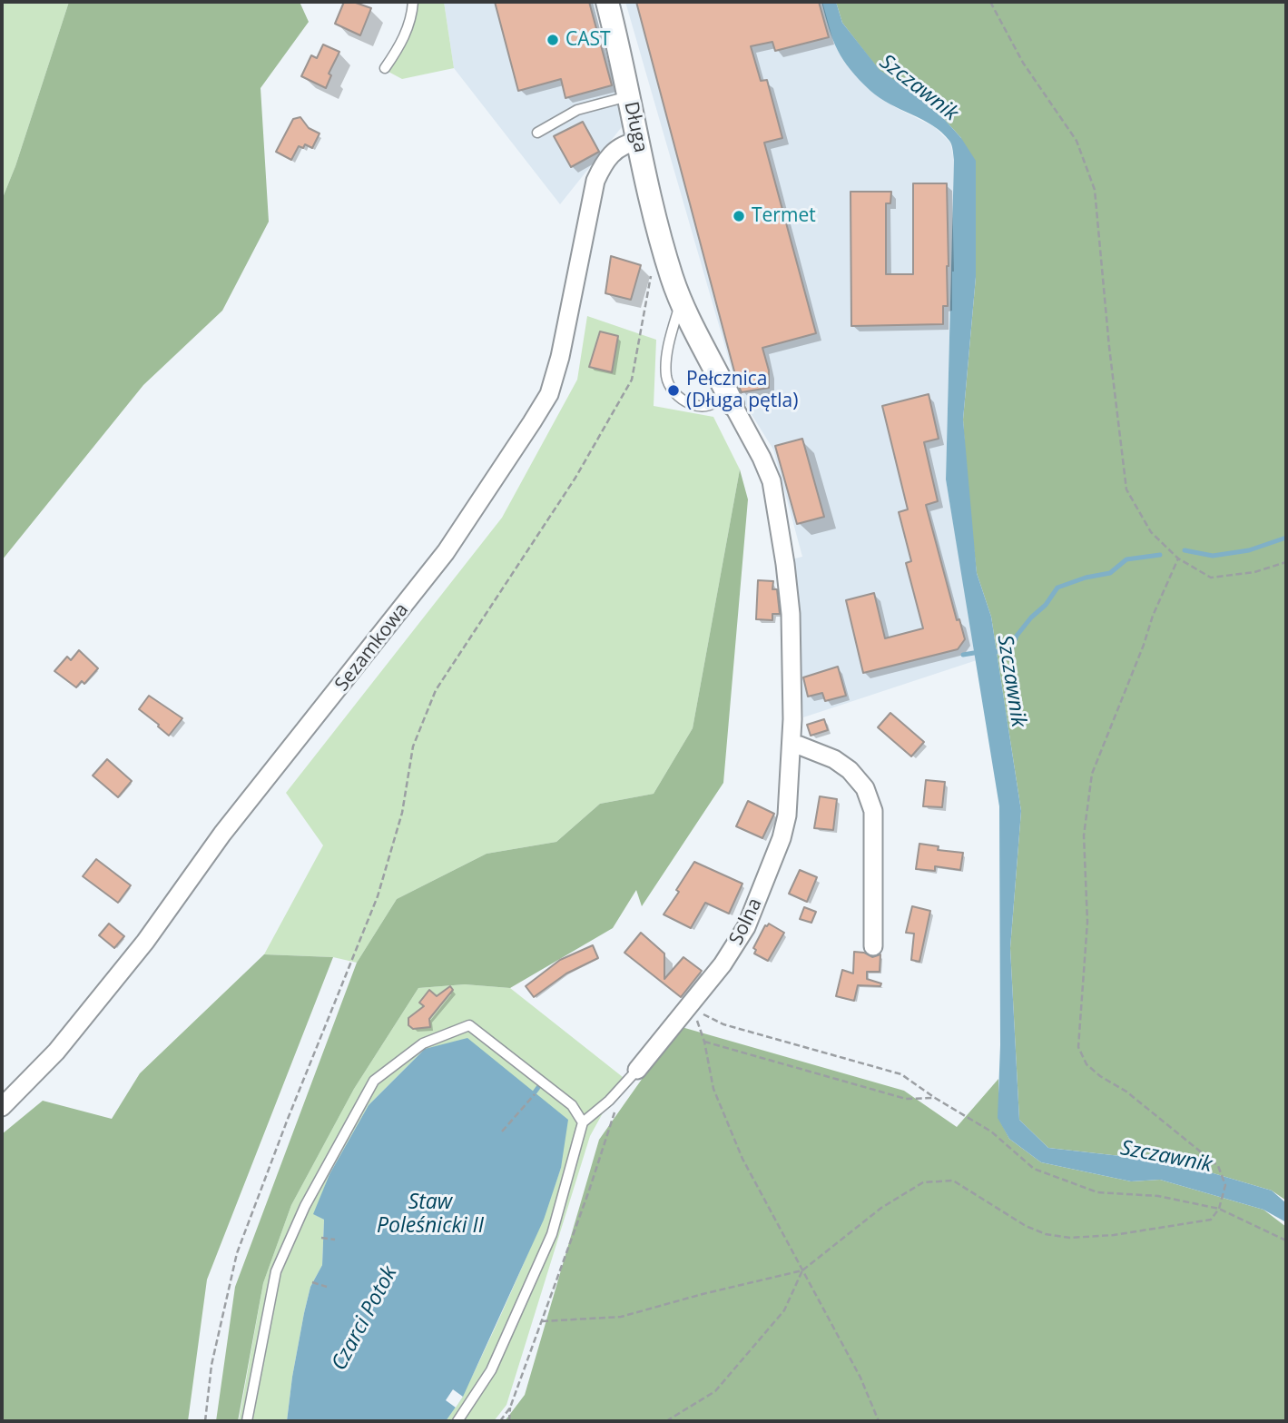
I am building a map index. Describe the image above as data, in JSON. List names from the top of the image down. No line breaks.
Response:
{"streets":{"street":["Długa","Sezamkowa","Solna"]},"crossings":[["Długa","Sezamkowa"],["Długa","Solna"]],"water":["Szczawnik","Staw Poleśnicki II","Czarci Potok"],"places":["CAST","Termet","Pełcznica (Długa pętla)"]}
